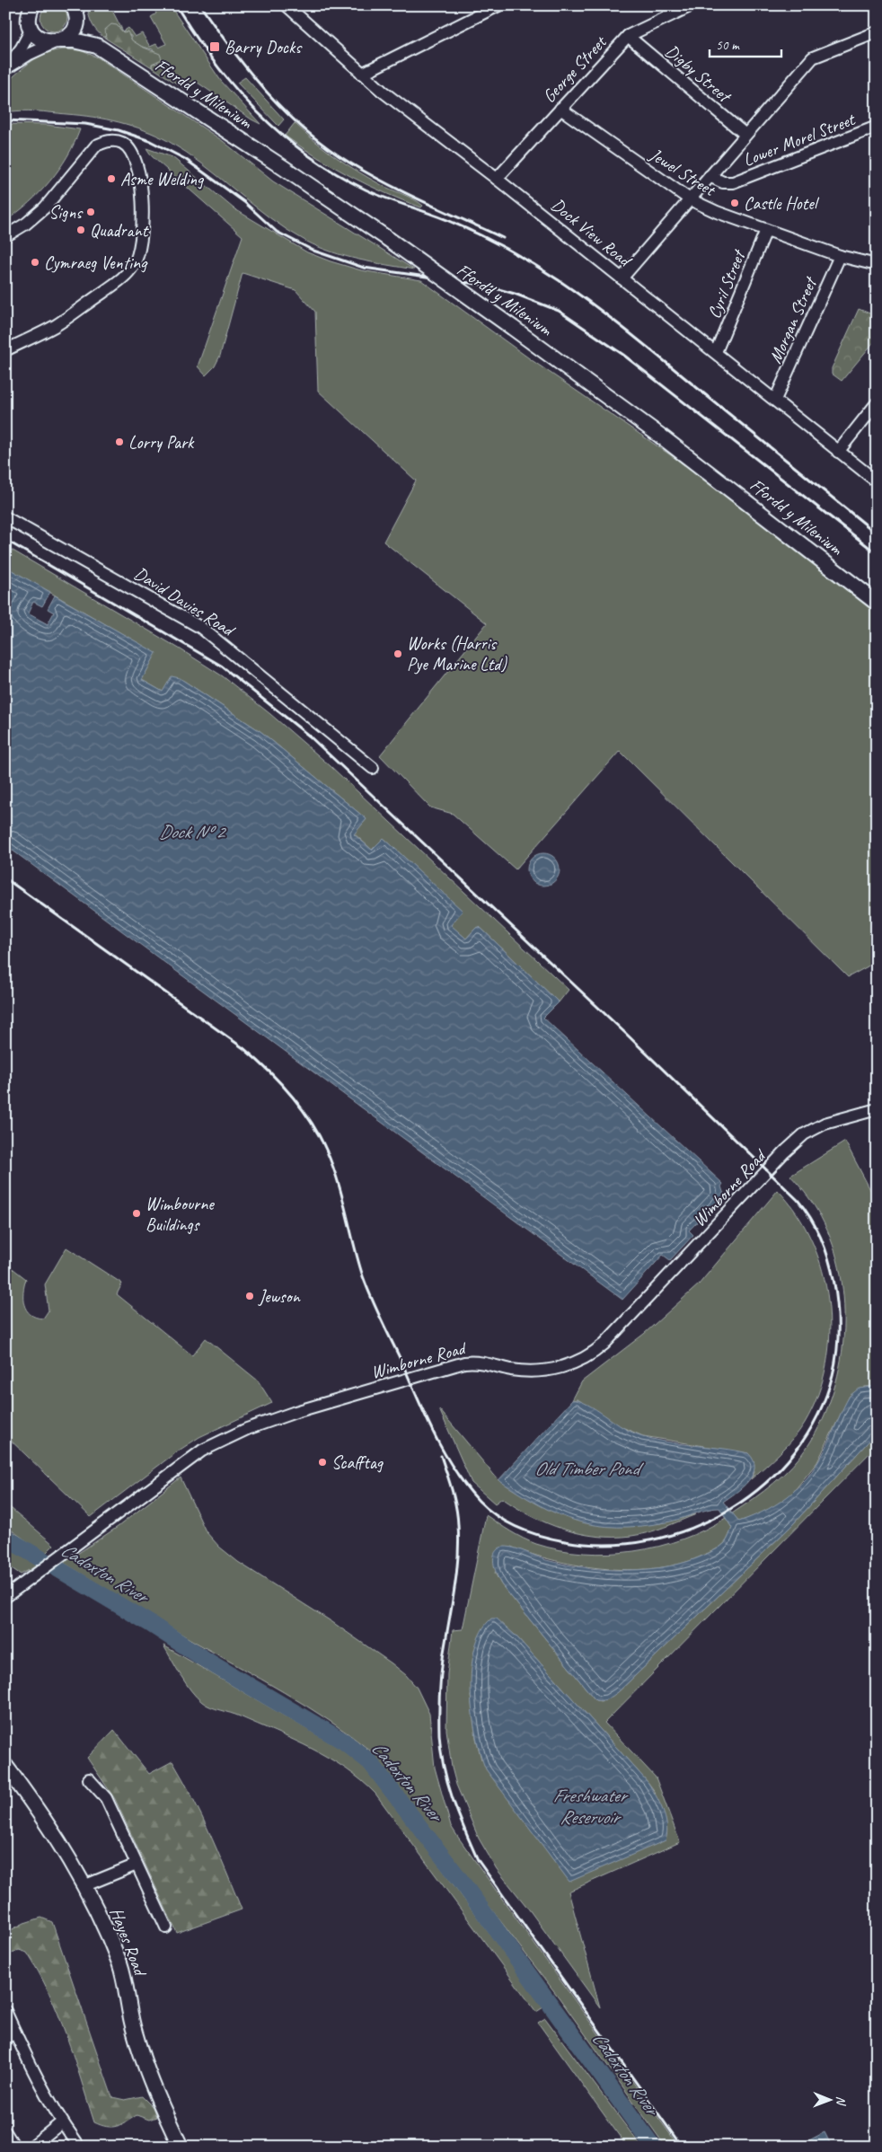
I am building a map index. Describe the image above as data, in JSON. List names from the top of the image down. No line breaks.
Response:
{"streets":{"street":["George Street","Digby Street","Ffordd y Mileniwm","Lower Morel Street","Jewel Street","Dock View Road","Cyril Street","Morgan Street","David Davies Road","Wimborne Road","Hayes Road"]},"crossings":[["George Street","Digby Street"],["George Street","Jewel Street"],["George Street","Dock View Road"],["Jewel Street","Cyril Street"],["Jewel Street","Morgan Street"],["Dock View Road","Cyril Street"],["Dock View Road","Morgan Street"]],"water":["Dock Nº 2","Old Timber Pond","Cadoxton River","Freshwater Reservoir"],"places":{"transit":["Barry Docks"],"other":["Asme Welding","Castle Hotel","Signs","Quadrant","Cymraeg Venting","Lorry Park","Works (Harris Pye Marine Ltd)","Wimbourne Buildings","Jewson","Scafftag"]},"scale_bar":"50 m","north":"right"}
